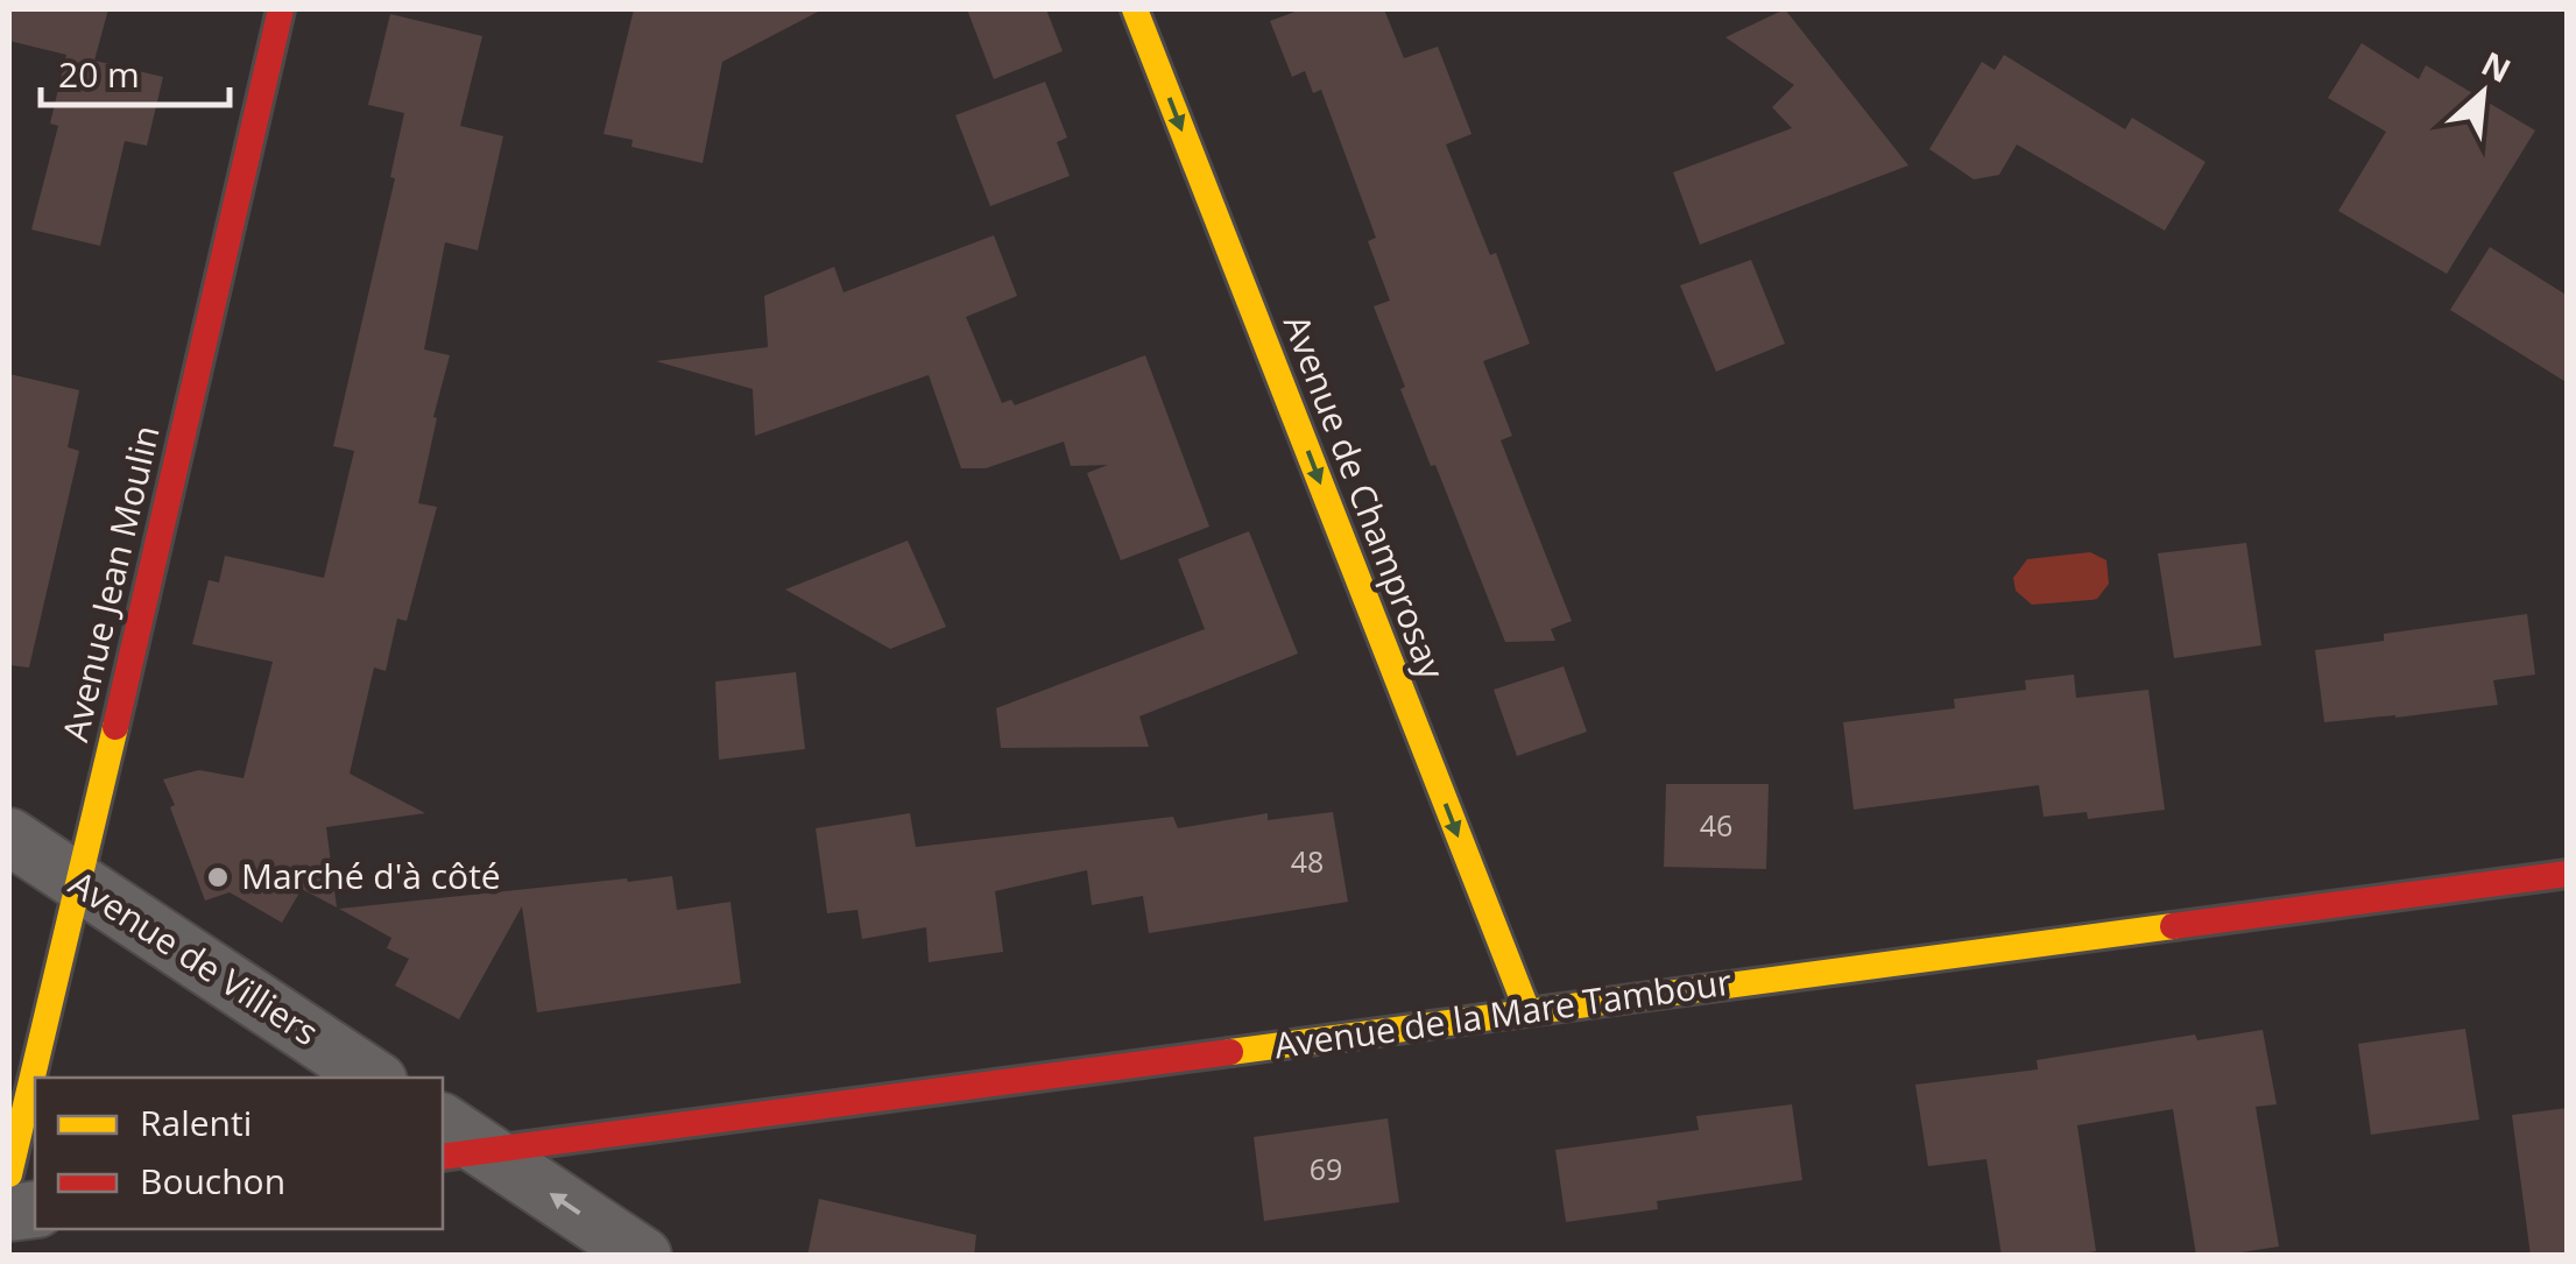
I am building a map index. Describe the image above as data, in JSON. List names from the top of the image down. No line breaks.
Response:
{"streets":{"street":["Avenue de Champrosay","Avenue Jean Moulin","Avenue de Villiers","Avenue de la Mare Tambour"]},"crossings":[["Avenue de Champrosay","Avenue de la Mare Tambour"],["Avenue Jean Moulin","Avenue de Villiers"]],"one_way":["Avenue de Champrosay"],"places":["Marché d'à côté"],"house_numbers":["46","48","69"],"legend":["Ralenti","Bouchon"],"scale_bar":"20 m","north":"top right"}
